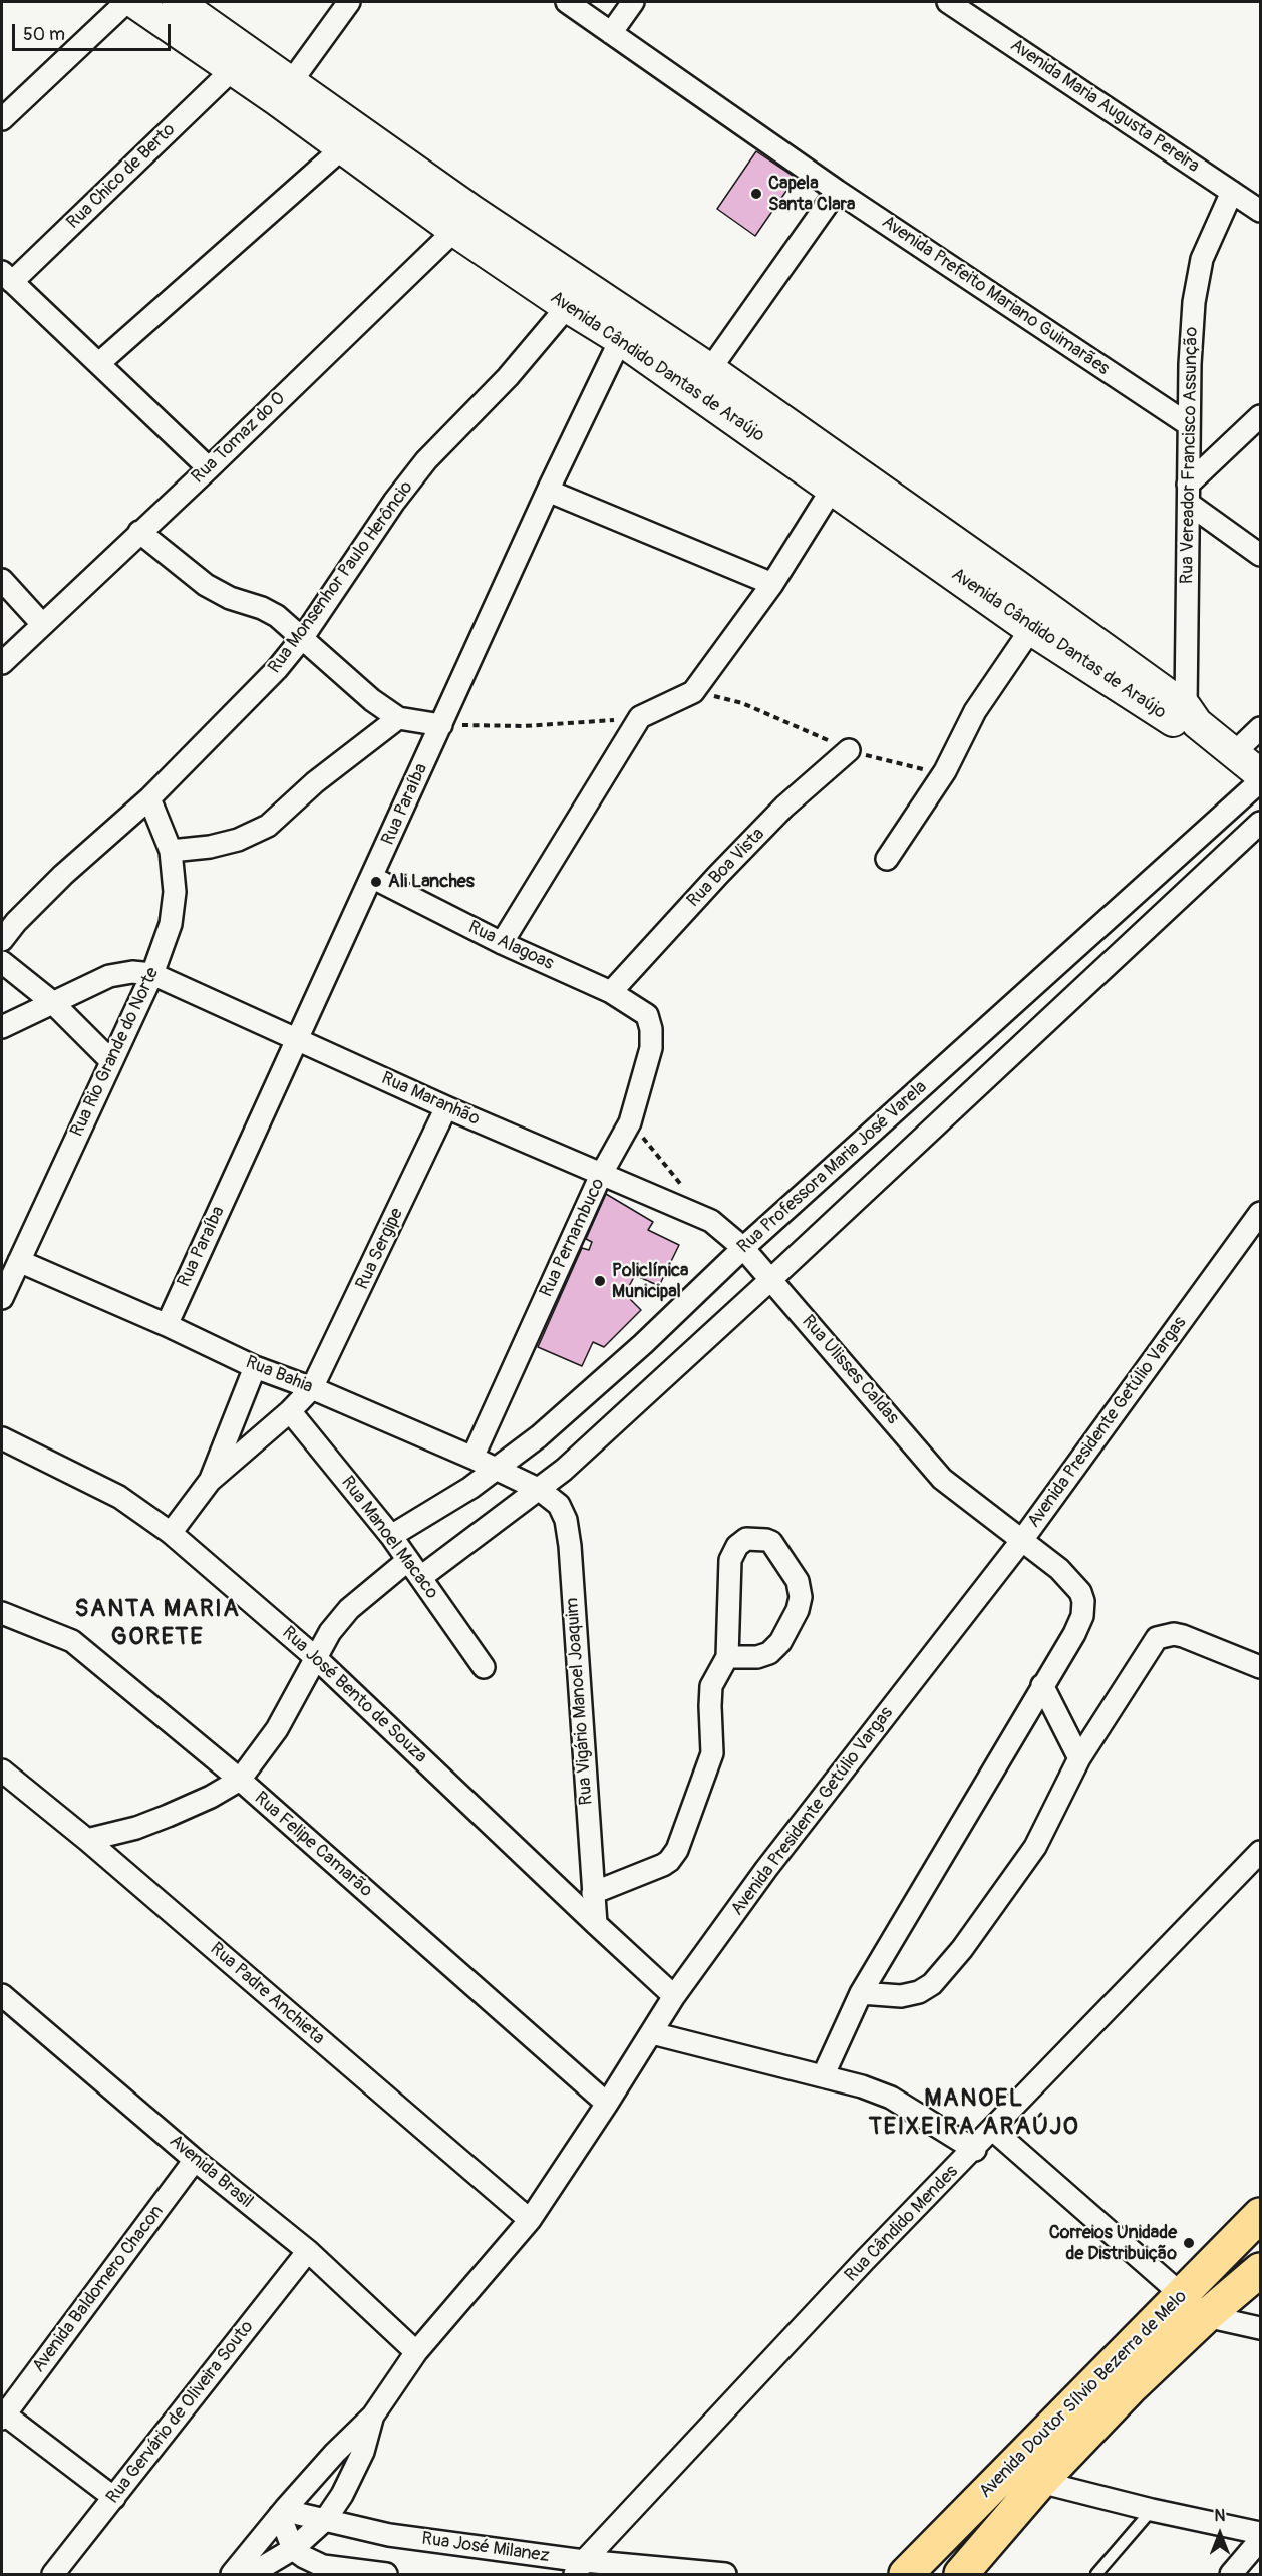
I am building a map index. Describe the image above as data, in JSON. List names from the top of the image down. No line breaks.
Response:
{"streets":{"highway":["Avenida Doutor Sílvio Bezerra de Melo"],"main road":["Avenida Cândido Dantas de Araújo"],"street":["Avenida Maria Augusta Pereira","Rua Chico de Berto","Avenida Prefeito Mariano Guimarães","Rua Tomaz do O","Rua Vereador Francisco Assunção","Rua Monsenhor Paulo Herôncio","Rua Paraíba","Rua Boa Vista","Rua Alagoas","Rua Rio Grande do Norte","Rua Maranhão","Rua Professora Maria José Varela","Rua Pernambuco","Rua Sergipe","Rua Ulisses Caldas","Rua Bahia","Avenida Presidente Getúlio Vargas","Rua Manoel Macaco","Rua José Bento de Souza","Rua Vigário Manoel Joaquim","Rua Felipe Camarão","Rua Padre Anchieta","Avenida Brasil","Rua Cândido Mendes","Avenida Baldomero Chacon","Rua Gervário de Oliveira Souto","Rua José Milanez"]},"crossings":[["Avenida Maria Augusta Pereira","Rua Vereador Francisco Assunção"],["Rua Chico de Berto","Avenida Cândido Dantas de Araújo"],["Avenida Prefeito Mariano Guimarães","Rua Vereador Francisco Assunção"],["Avenida Cândido Dantas de Araújo","Rua Tomaz do O"],["Avenida Cândido Dantas de Araújo","Rua Vereador Francisco Assunção"],["Avenida Cândido Dantas de Araújo","Rua Monsenhor Paulo Herôncio"],["Avenida Cândido Dantas de Araújo","Rua Paraíba"],["Rua Monsenhor Paulo Herôncio","Rua Rio Grande do Norte"],["Rua Paraíba","Rua Alagoas"],["Rua Paraíba","Rua Maranhão"],["Rua Paraíba","Rua Bahia"],["Rua Boa Vista","Rua Alagoas"],["Rua Alagoas","Rua Pernambuco"],["Rua Rio Grande do Norte","Rua Maranhão"],["Rua Rio Grande do Norte","Rua Bahia"],["Rua Maranhão","Rua Pernambuco"],["Rua Maranhão","Rua Sergipe"],["Rua Maranhão","Rua Ulisses Caldas"],["Rua Professora Maria José Varela","Rua Ulisses Caldas"],["Rua Professora Maria José Varela","Rua Bahia"],["Rua Professora Maria José Varela","Rua Manoel Macaco"],["Rua Professora Maria José Varela","Rua Vigário Manoel Joaquim"],["Rua Pernambuco","Rua Bahia"],["Rua Sergipe","Rua Bahia"],["Rua Sergipe","Rua Manoel Macaco"],["Rua Ulisses Caldas","Avenida Presidente Getúlio Vargas"],["Rua Bahia","Rua Vigário Manoel Joaquim"],["Avenida Presidente Getúlio Vargas","Rua José Bento de Souza"],["Avenida Presidente Getúlio Vargas","Rua Felipe Camarão"],["Avenida Presidente Getúlio Vargas","Rua Padre Anchieta"],["Avenida Presidente Getúlio Vargas","Avenida Brasil"],["Avenida Presidente Getúlio Vargas","Rua José Milanez"],["Rua José Bento de Souza","Rua Vigário Manoel Joaquim"],["Avenida Brasil","Avenida Baldomero Chacon"],["Avenida Brasil","Rua Gervário de Oliveira Souto"],["Rua Cândido Mendes","Rua José Milanez"]],"districts":["SANTA MARIA GORETE","MANOEL TEIXEIRA ARAÚJO"],"places":["Capela Santa Clara","Ali Lanches","Policlínica Municipal","Correios Unidade de Distribuição"],"scale_bar":"50 m","north":"top"}
